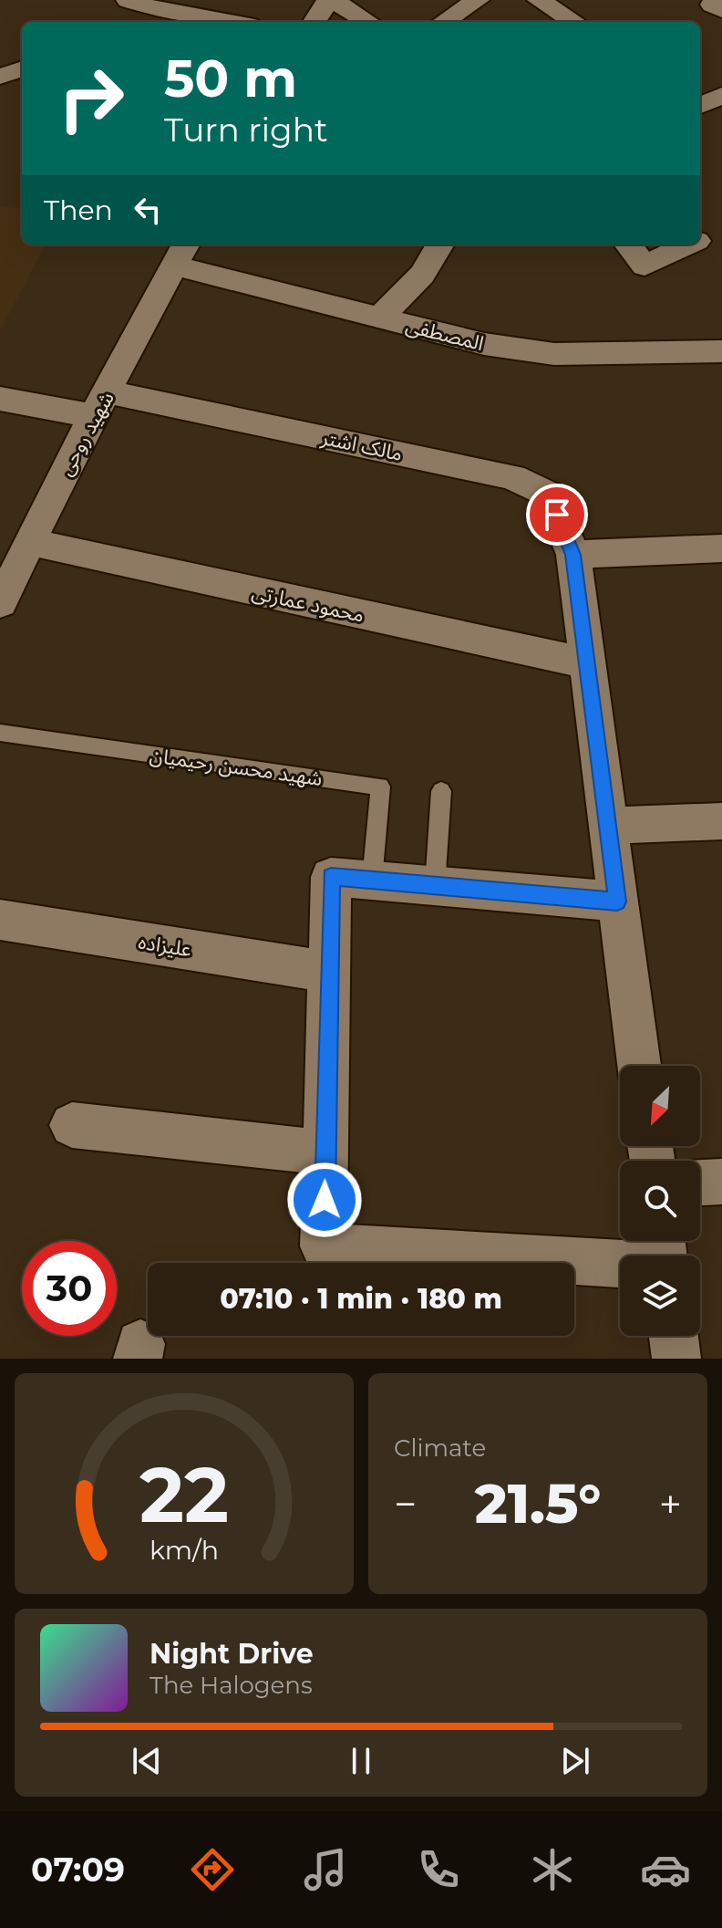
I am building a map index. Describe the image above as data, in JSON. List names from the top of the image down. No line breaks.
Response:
{"streets":{"street":["المصطفی","شهید روحی","مالک اشتر","محمود عمارتی","علیزاده"],"lane":["شهید محسن رحیمیان"]},"crossings":[["المصطفی","شهید روحی"],["شهید روحی","مالک اشتر"],["شهید روحی","محمود عمارتی"],["مالک اشتر","محمود عمارتی"]],"north":"bottom left","page":{"turn":["50 m","Turn right"],"then":"Then","limit":"30","trip":"07:10 · 1 min · 180 m","tile":"Climate","heat":["−","21.5°","+"],"song":["Night Drive","The Halogens"],"tabs":"07:09","gauge":["22","km/h"]}}
